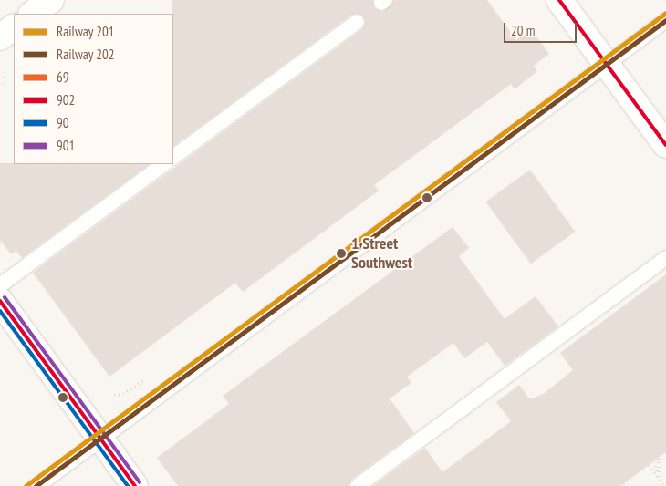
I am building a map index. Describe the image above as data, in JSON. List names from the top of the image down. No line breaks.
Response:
{"places":["1 Street Southwest"],"lines":["transit line 902","rail line 201","rail line 202","transit line 69","transit line 901","transit line 90"],"legend":["Railway 201","Railway 202","69","902","90","901"],"scale_bar":"20 m"}
